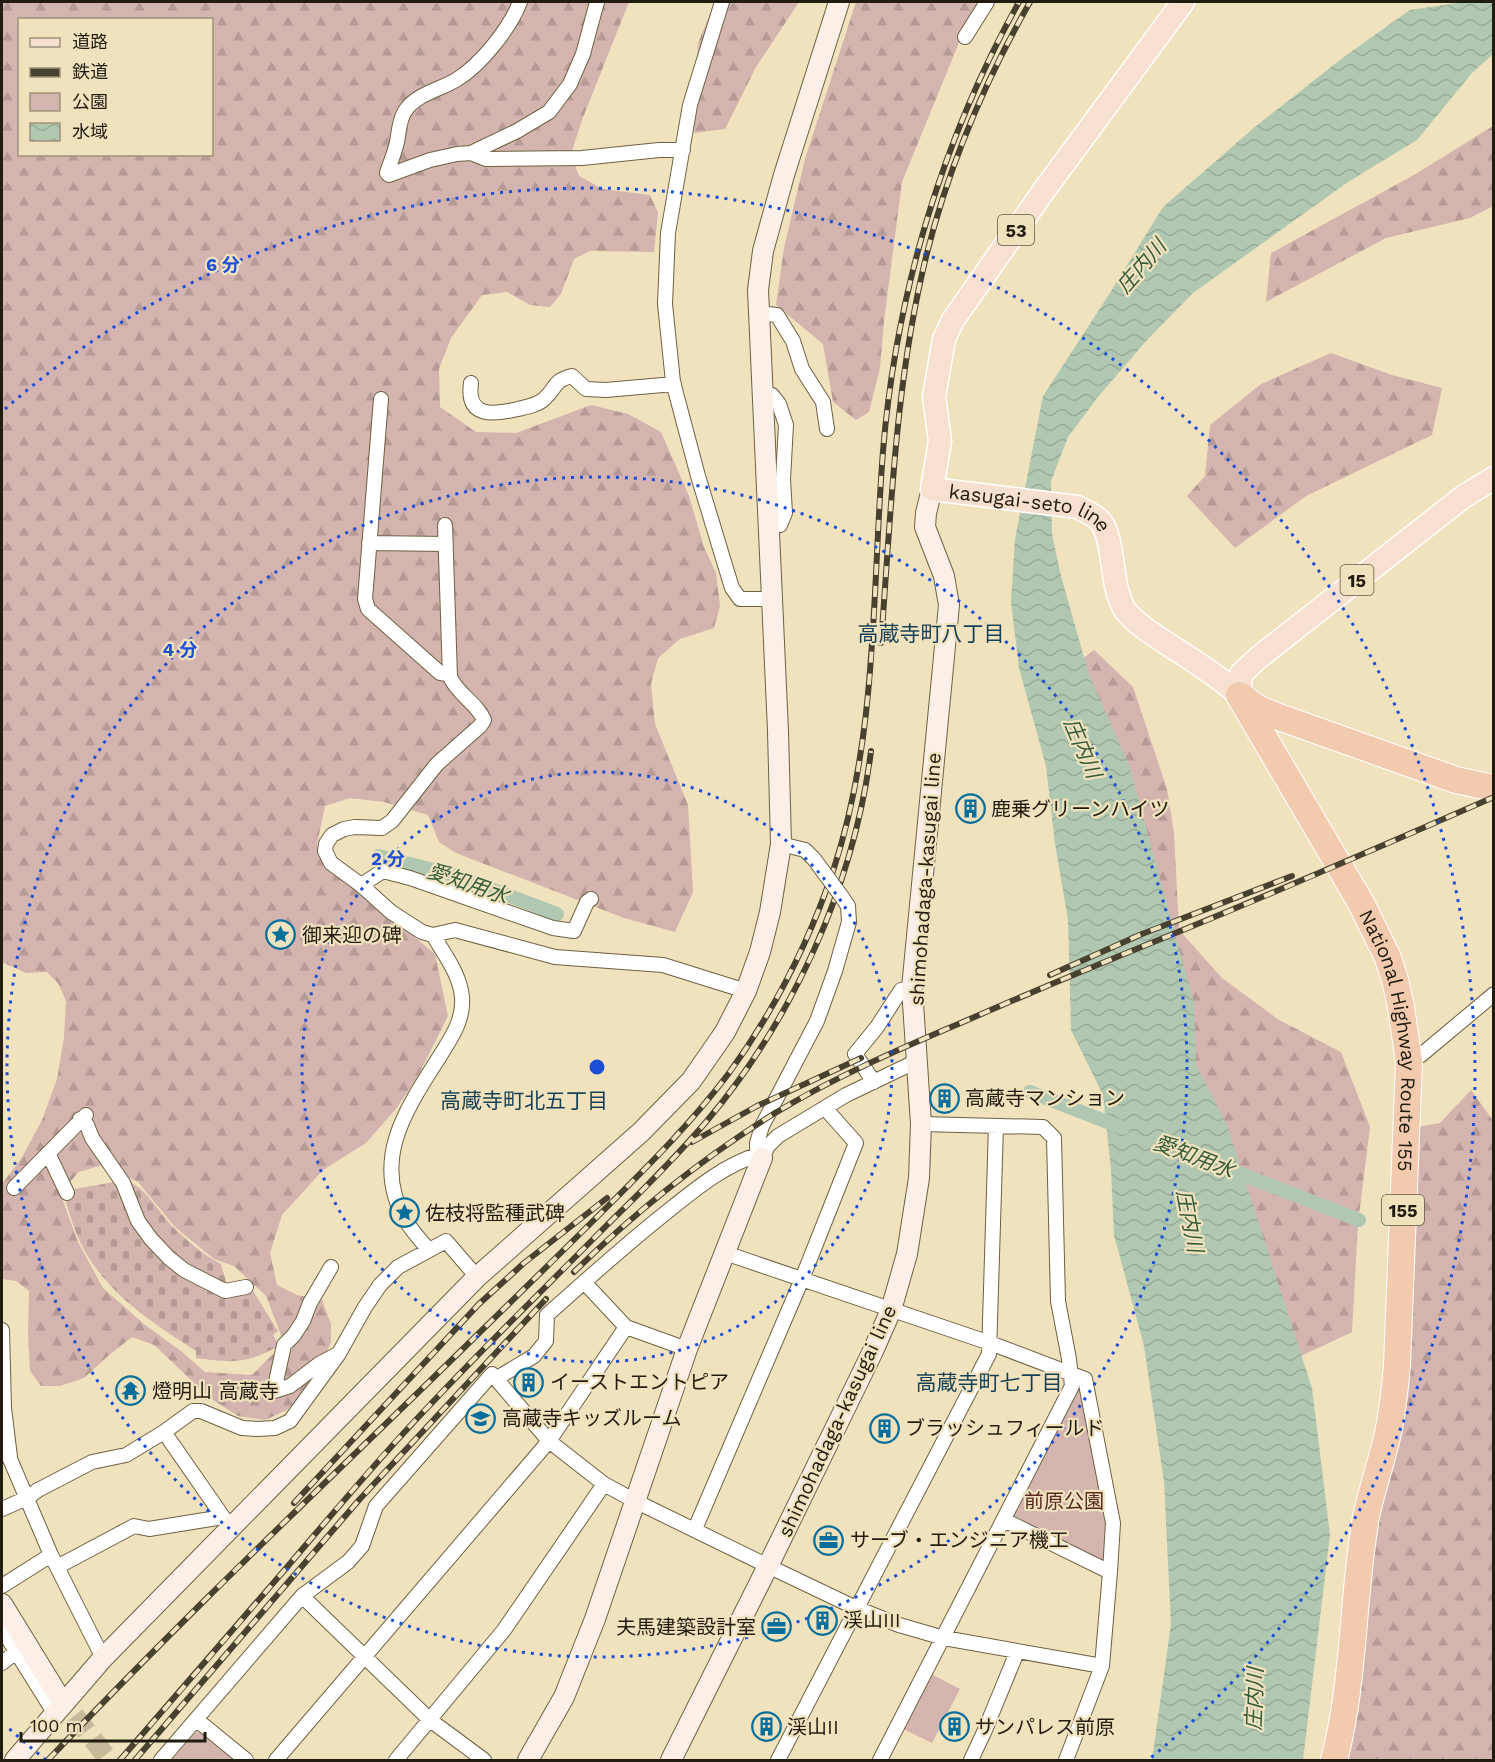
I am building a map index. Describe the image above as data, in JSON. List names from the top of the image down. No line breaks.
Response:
{"streets":{"highway":["National Highway Route 155","155"],"main road":["53","kasugai-seto line","15"],"street":["shimohadaga-kasugai line"]},"crossings":[["kasugai-seto line","15"],["kasugai-seto line","shimohadaga-kasugai line"],["kasugai-seto line","National Highway Route 155"],["15","National Highway Route 155"]],"districts":["高蔵寺町八丁目","高蔵寺町北五丁目","高蔵寺町七丁目"],"water":["庄内川","愛知用水"],"parks":["前原公園"],"places":{"building":["鹿乗グリーンハイツ","高蔵寺マンション","イーストエントピア","ブラッシュフィールド","渓山III","渓山II","サンパレス前原"],"place":["御来迎の碑","佐枝将監種武碑"],"temple":["燈明山 高蔵寺"],"school or university":["高蔵寺キッズルーム"],"office":["サーブ・エンジニア機工","夫馬建築設計室"]},"legend":["道路","鉄道","公園","水域"],"scale_bar":"100 m","rings":["6 分","4 分","2 分"]}
